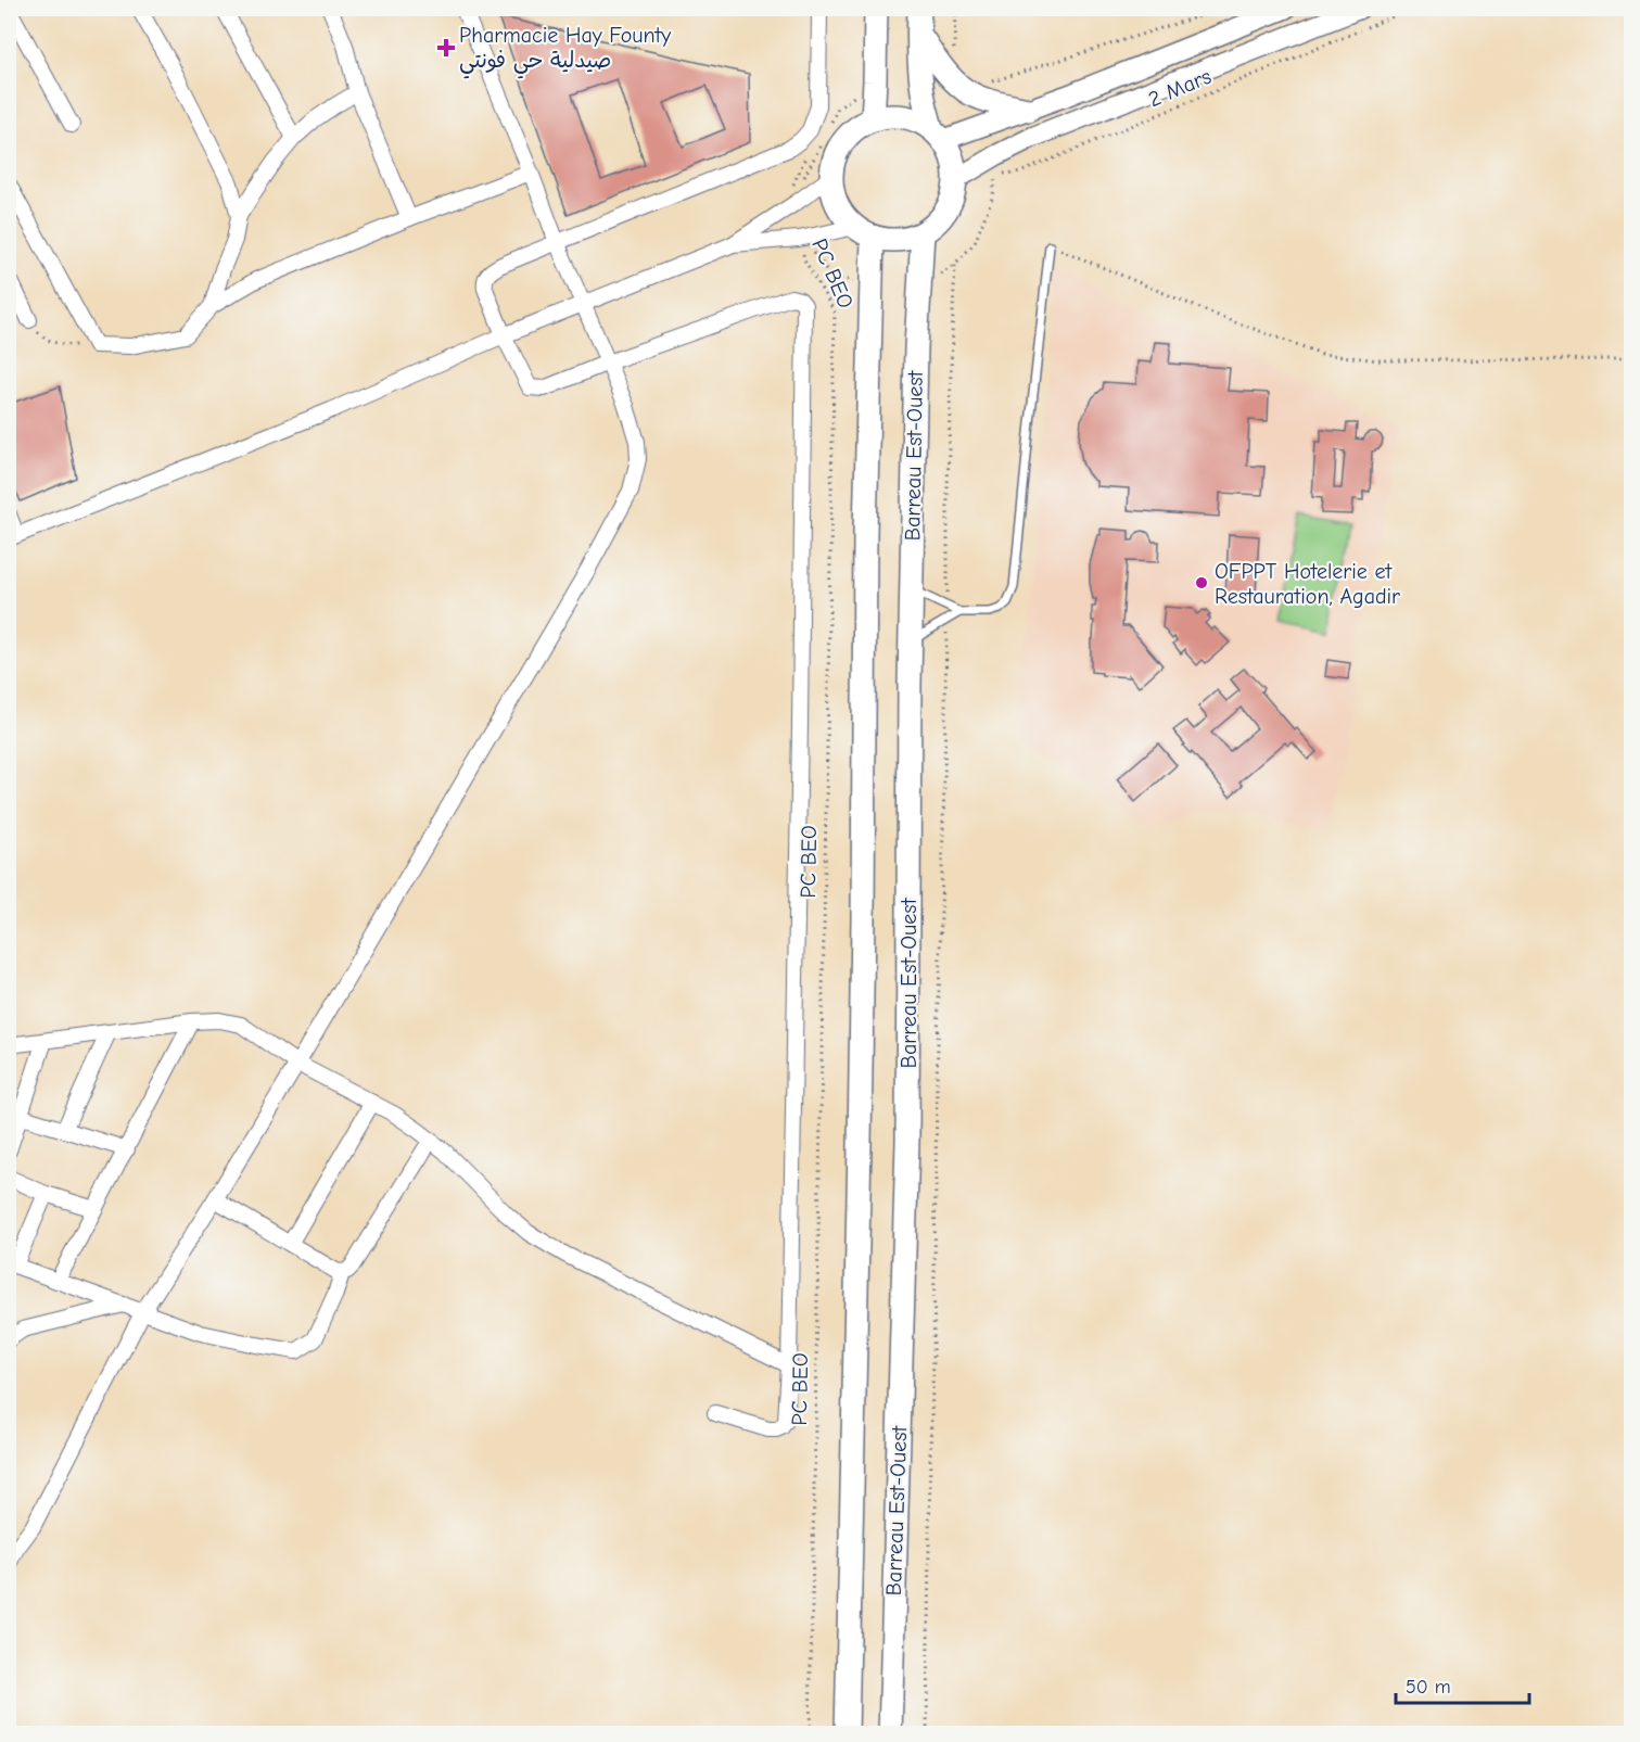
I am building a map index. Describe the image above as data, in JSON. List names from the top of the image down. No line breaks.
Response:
{"streets":{"main road":["Barreau Est-Ouest"],"path":["2 Mars","PC BEO"]},"places":{"health":["Pharmacie Hay Founty صيدلية حي فونتي"],"other":["OFPPT Hotelerie et Restauration, Agadir"]},"scale_bar":"50 m"}
